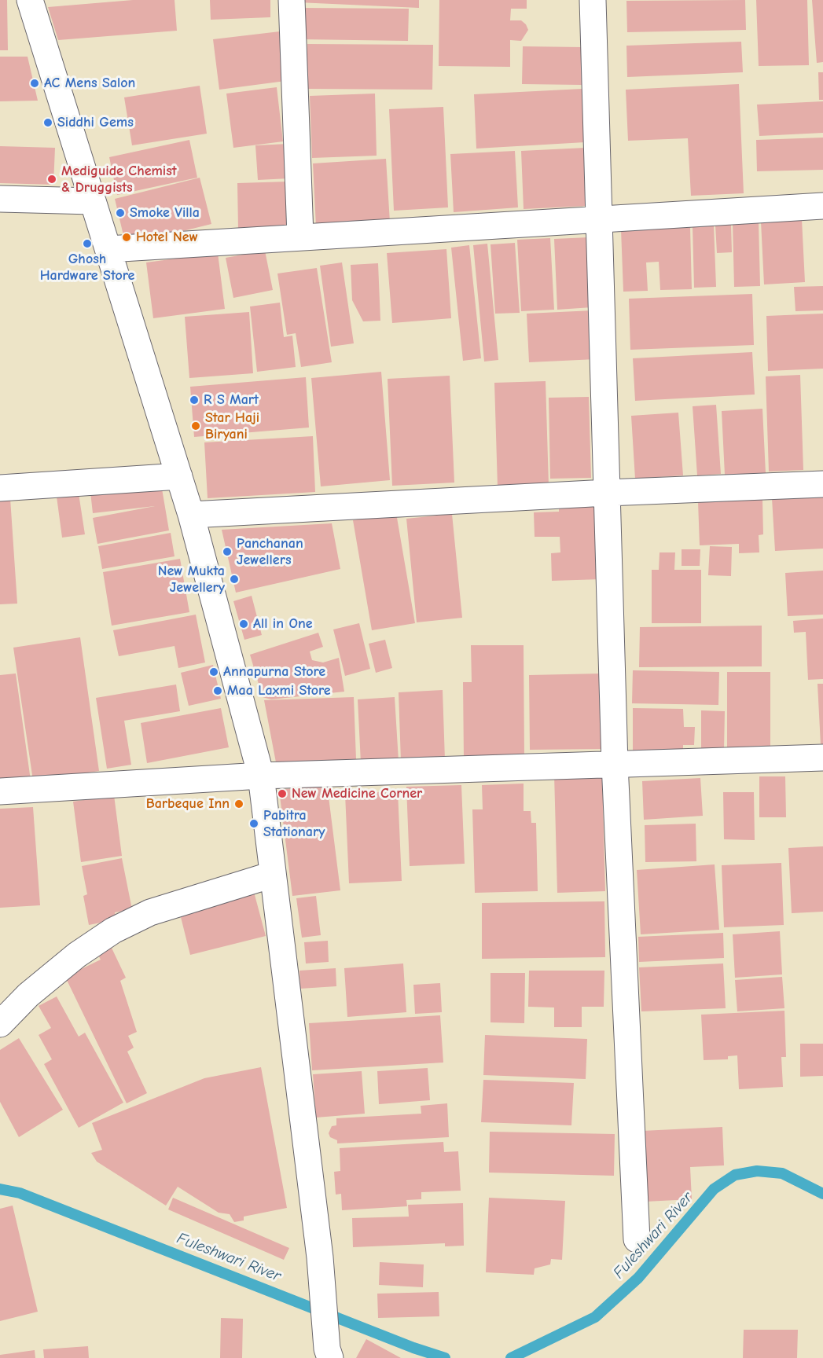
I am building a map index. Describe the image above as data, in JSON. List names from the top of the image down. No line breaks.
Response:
{"water":["Fuleshwari River"],"places":["AC Mens Salon","Siddhi Gems","Mediguide Chemist & Druggists","Smoke Villa","Hotel New","Ghosh Hardware Store","R S Mart","Star Haji Biryani","Panchanan Jewellers","New Mukta Jewellery","All in One","Annapurna Store","Maa Laxmi Store","New Medicine Corner","Barbeque Inn","Pabitra Stationary"]}
